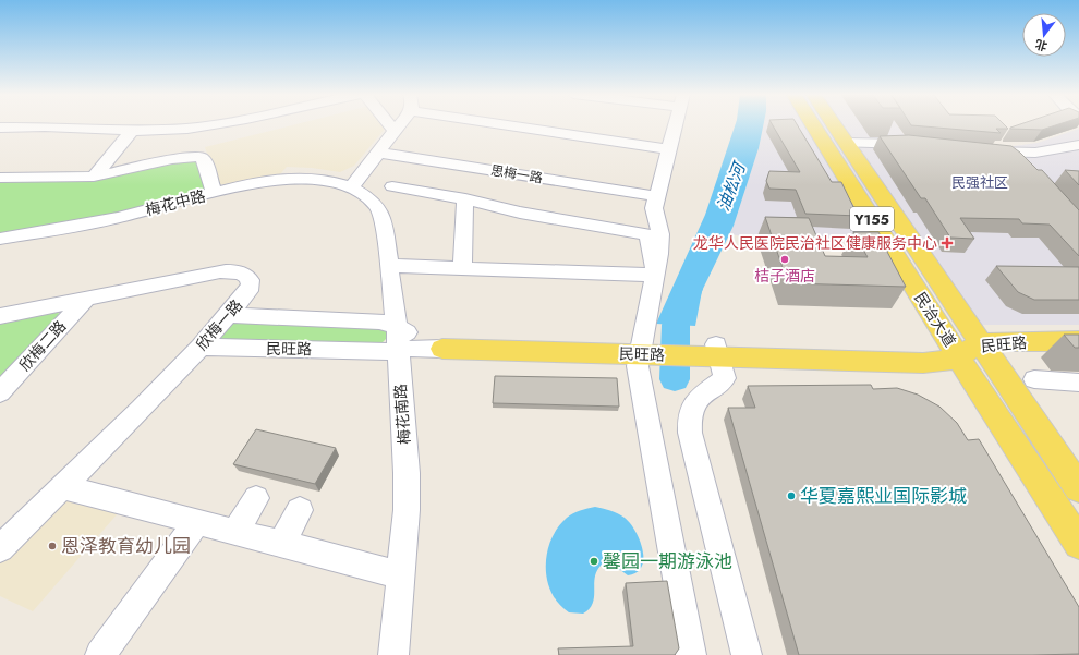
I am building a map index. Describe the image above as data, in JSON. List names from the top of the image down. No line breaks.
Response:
{"streets":{"main road":["Y155","民治大道","民旺路"],"street":["思梅一路","梅花中路","欣梅一路","欣梅二路","梅花南路"]},"crossings":[["梅花中路","梅花南路"],["民治大道","民旺路"],["欣梅一路","民旺路"],["欣梅一路","欣梅二路"],["民旺路","梅花南路"]],"districts":["民强社区"],"water":["油松河"],"places":{"health":["龙华人民医院民治社区健康服务中心"],"other":["桔子酒店","华夏嘉熙业国际影城","恩泽教育幼儿园","馨园一期游泳池"]},"north":"bottom"}
